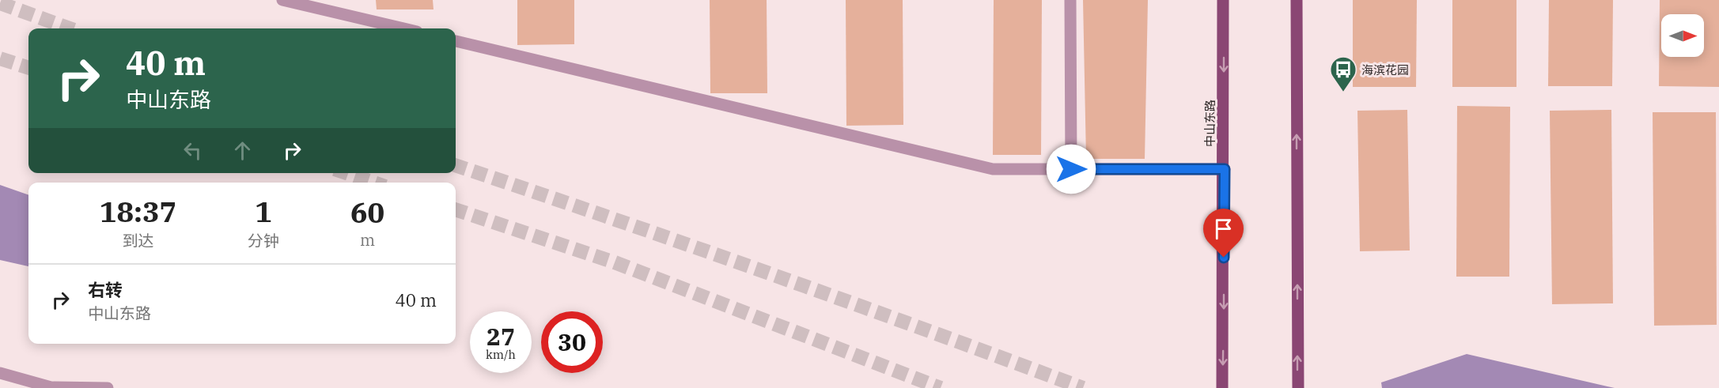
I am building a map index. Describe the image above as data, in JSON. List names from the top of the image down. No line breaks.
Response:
{"streets":{"main road":["中山东路"]},"places":{"bus stop":["海滨花园"]},"north":"right","page":{"turn":["40 m","中山东路"],"eta":["18:37","到达","1","分钟","60","m"],"list":[{"name":"右转","note":"中山东路","value":"40 m"}],"speed":"27 km/h","limit":"30"}}
